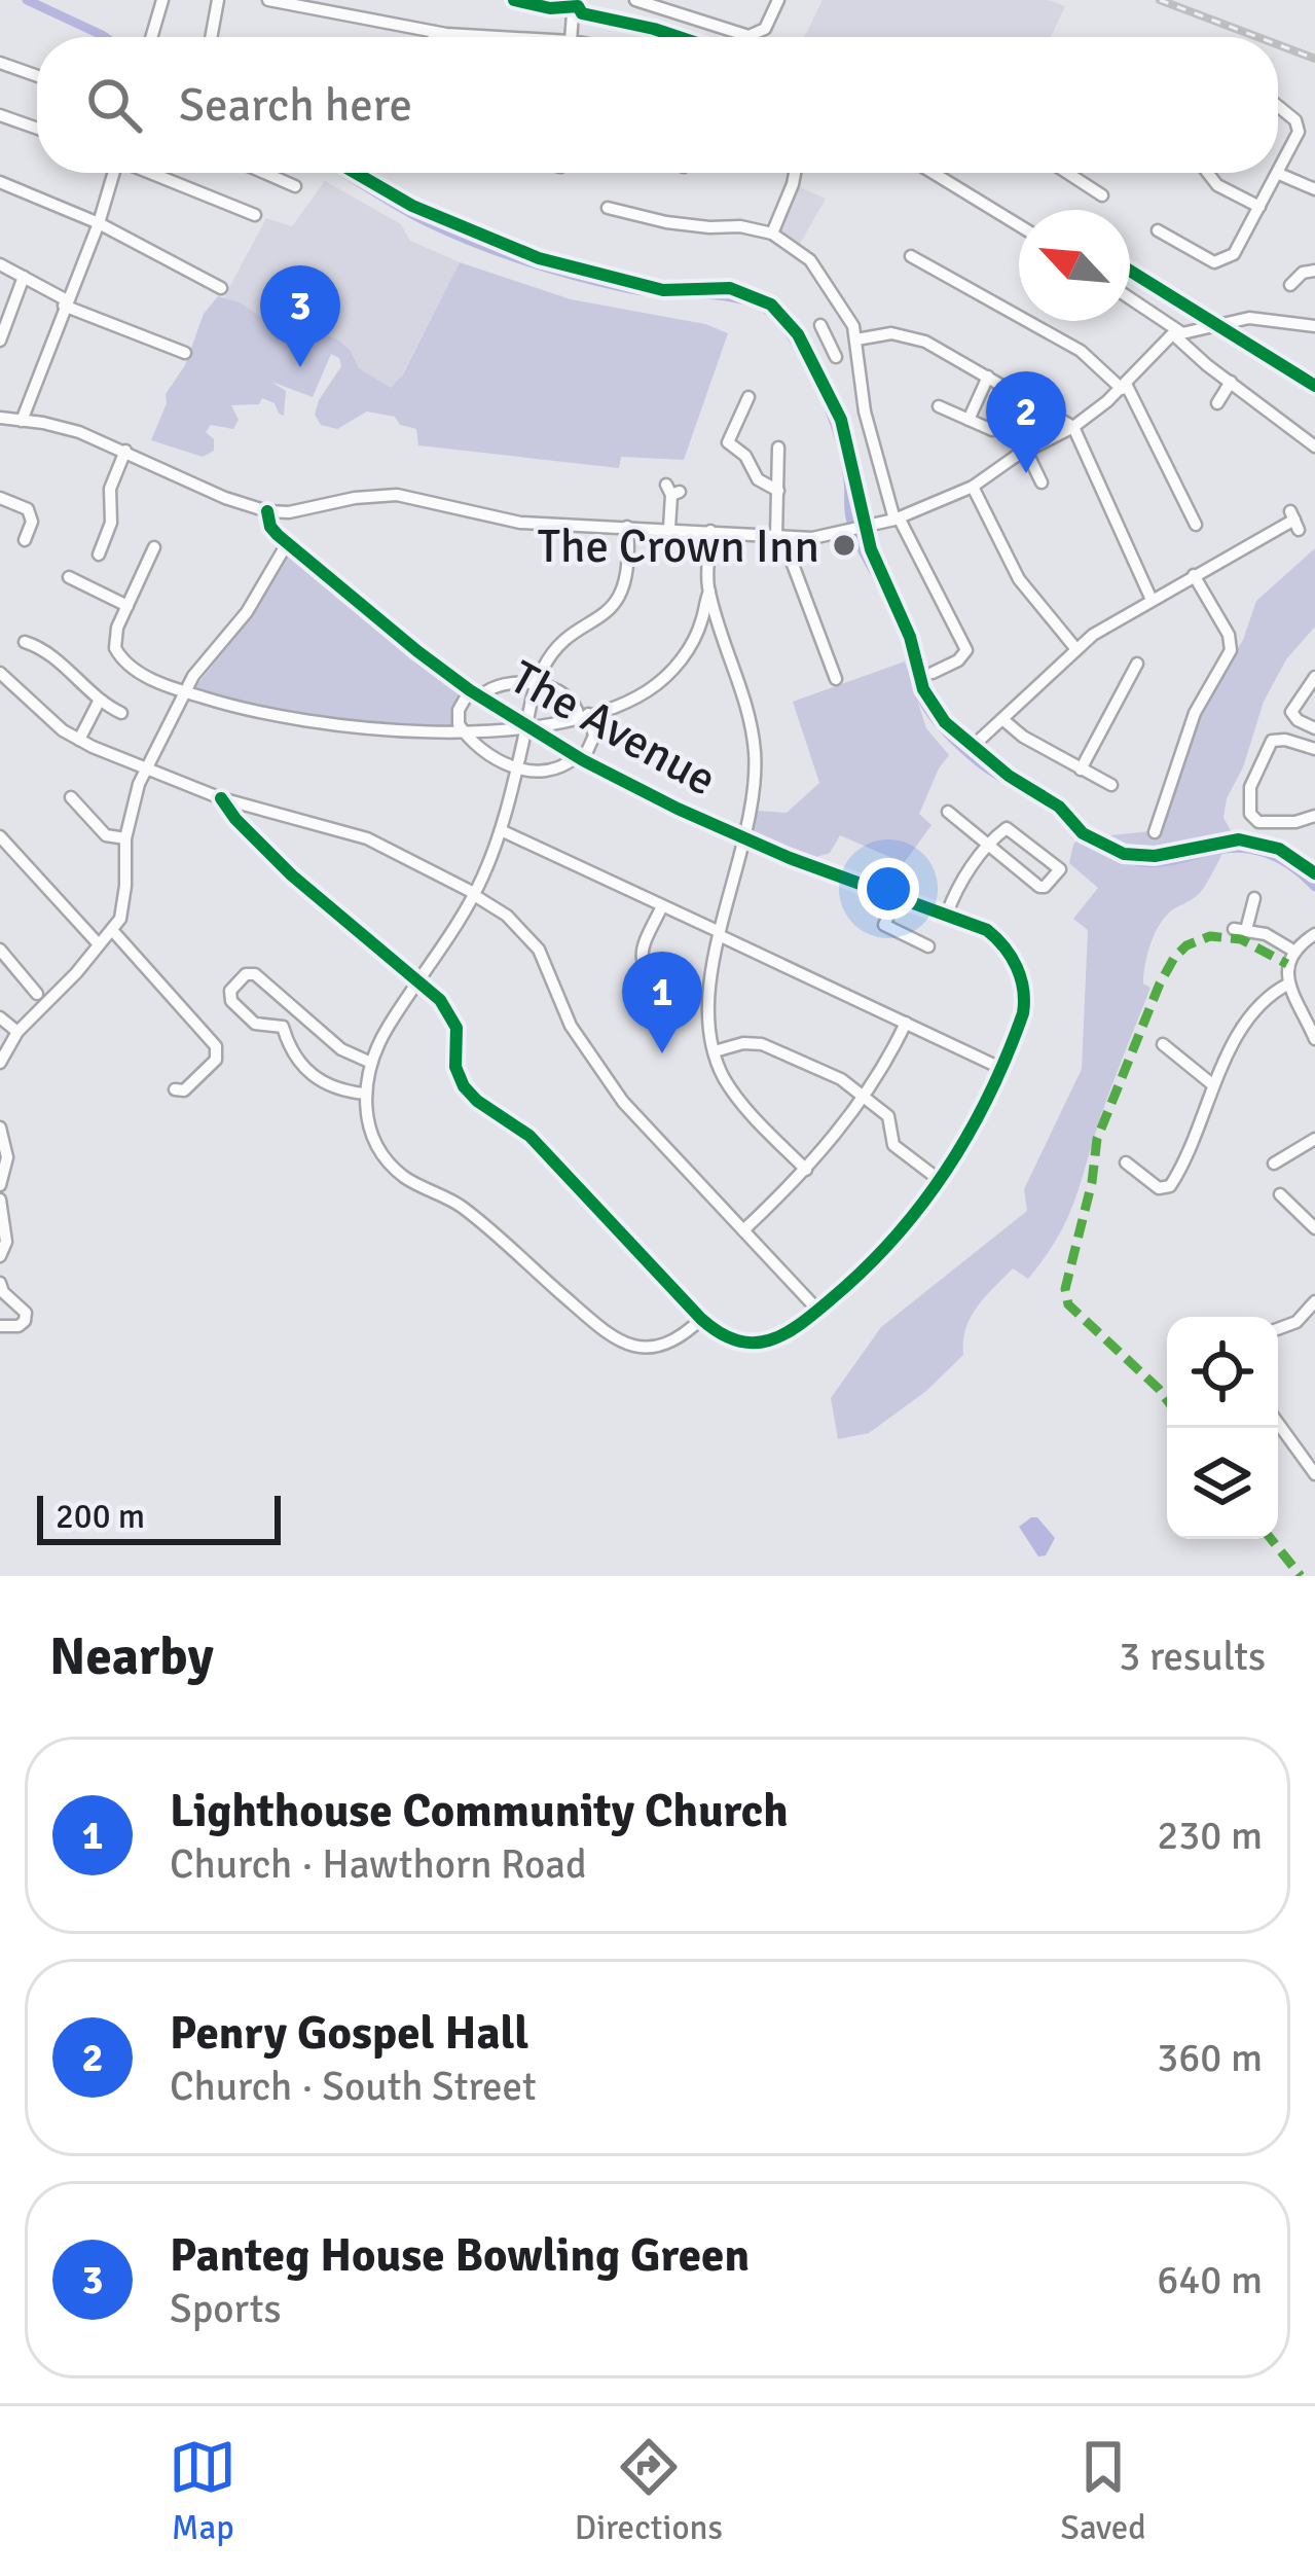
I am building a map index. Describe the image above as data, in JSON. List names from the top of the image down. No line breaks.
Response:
{"streets":{"street":["The Avenue"]},"places":["The Crown Inn"],"scale_bar":"200 m","north":"top left","page":{"search":"Search here","pins":["3","2","1"],"scale":"200 m","heading":["Nearby","3 results"],"list":[{"mark":"1","name":"Lighthouse Community Church","note":"Church · Hawthorn Road","value":"230 m"},{"mark":"2","name":"Penry Gospel Hall","note":"Church · South Street","value":"360 m"},{"mark":"3","name":"Panteg House Bowling Green","note":"Sports","value":"640 m"}],"nav":["Map","Directions","Saved"]}}
